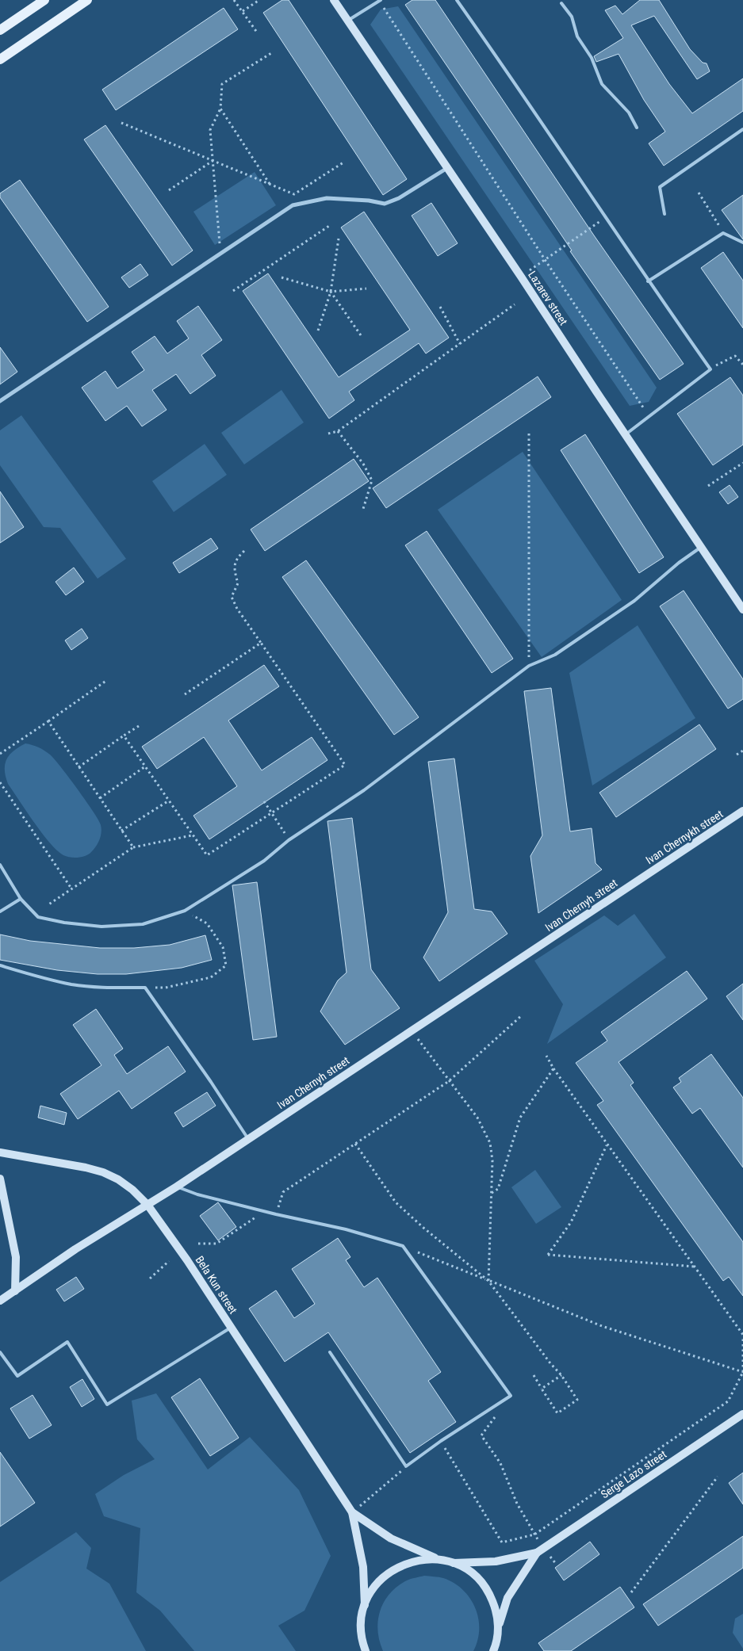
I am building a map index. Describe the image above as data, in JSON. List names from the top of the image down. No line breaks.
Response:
{"streets":{"street":["Lazarev street","Ivan Chernykh street","Ivan Chernyh street","Bela Kun street","Serge Lazo street"]},"crossings":[["Ivan Chernykh street","Ivan Chernyh street"],["Ivan Chernyh street","Bela Kun street"]]}
